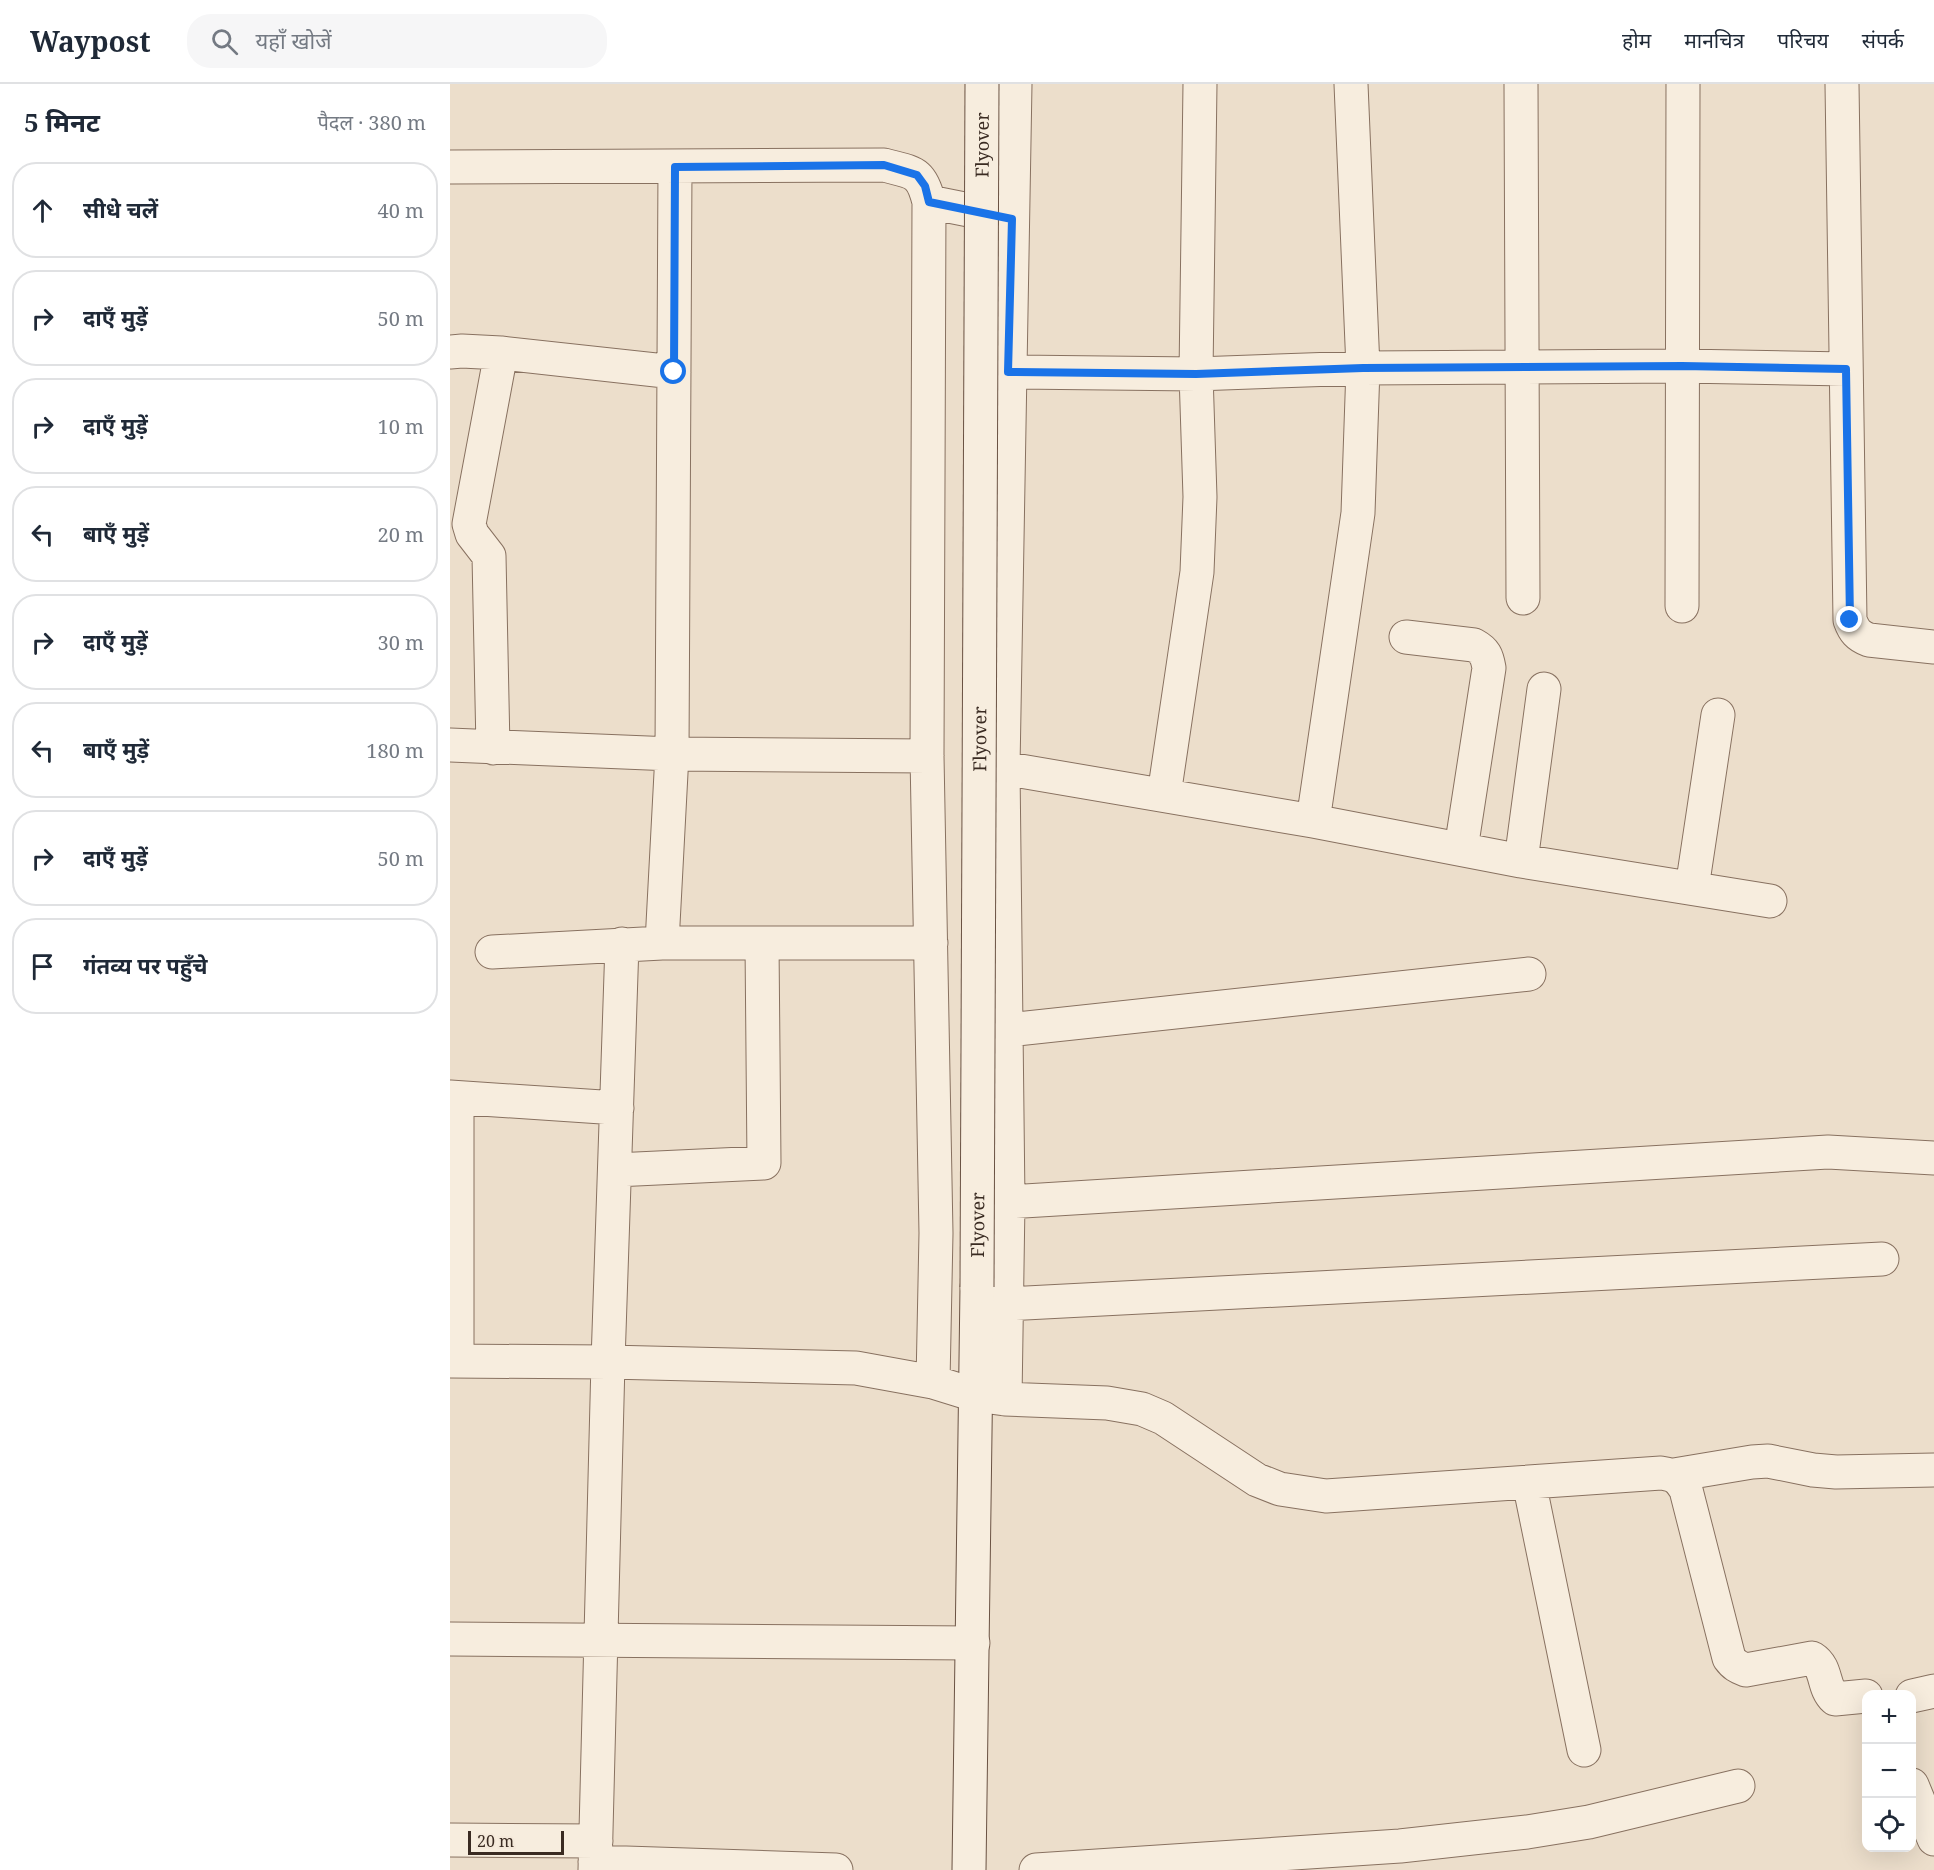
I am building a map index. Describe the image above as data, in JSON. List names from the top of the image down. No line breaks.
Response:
{"streets":{"street":["Flyover"]},"scale_bar":"20 m","page":{"header":"Waypost","search":"यहाँ खोजें","nav":["होम","मानचित्र","परिचय","संपर्क"],"heading":["5 मिनट","पैदल · 380 m"],"list":[["सीधे चलें","40 m"],["दाएँ मुड़ें","50 m"],["दाएँ मुड़ें","10 m"],["बाएँ मुड़ें","20 m"],["दाएँ मुड़ें","30 m"],["बाएँ मुड़ें","180 m"],["दाएँ मुड़ें","50 m"],"गंतव्य पर पहुँचे"],"map_buttons":["+","−"],"scale":"20 m"}}
